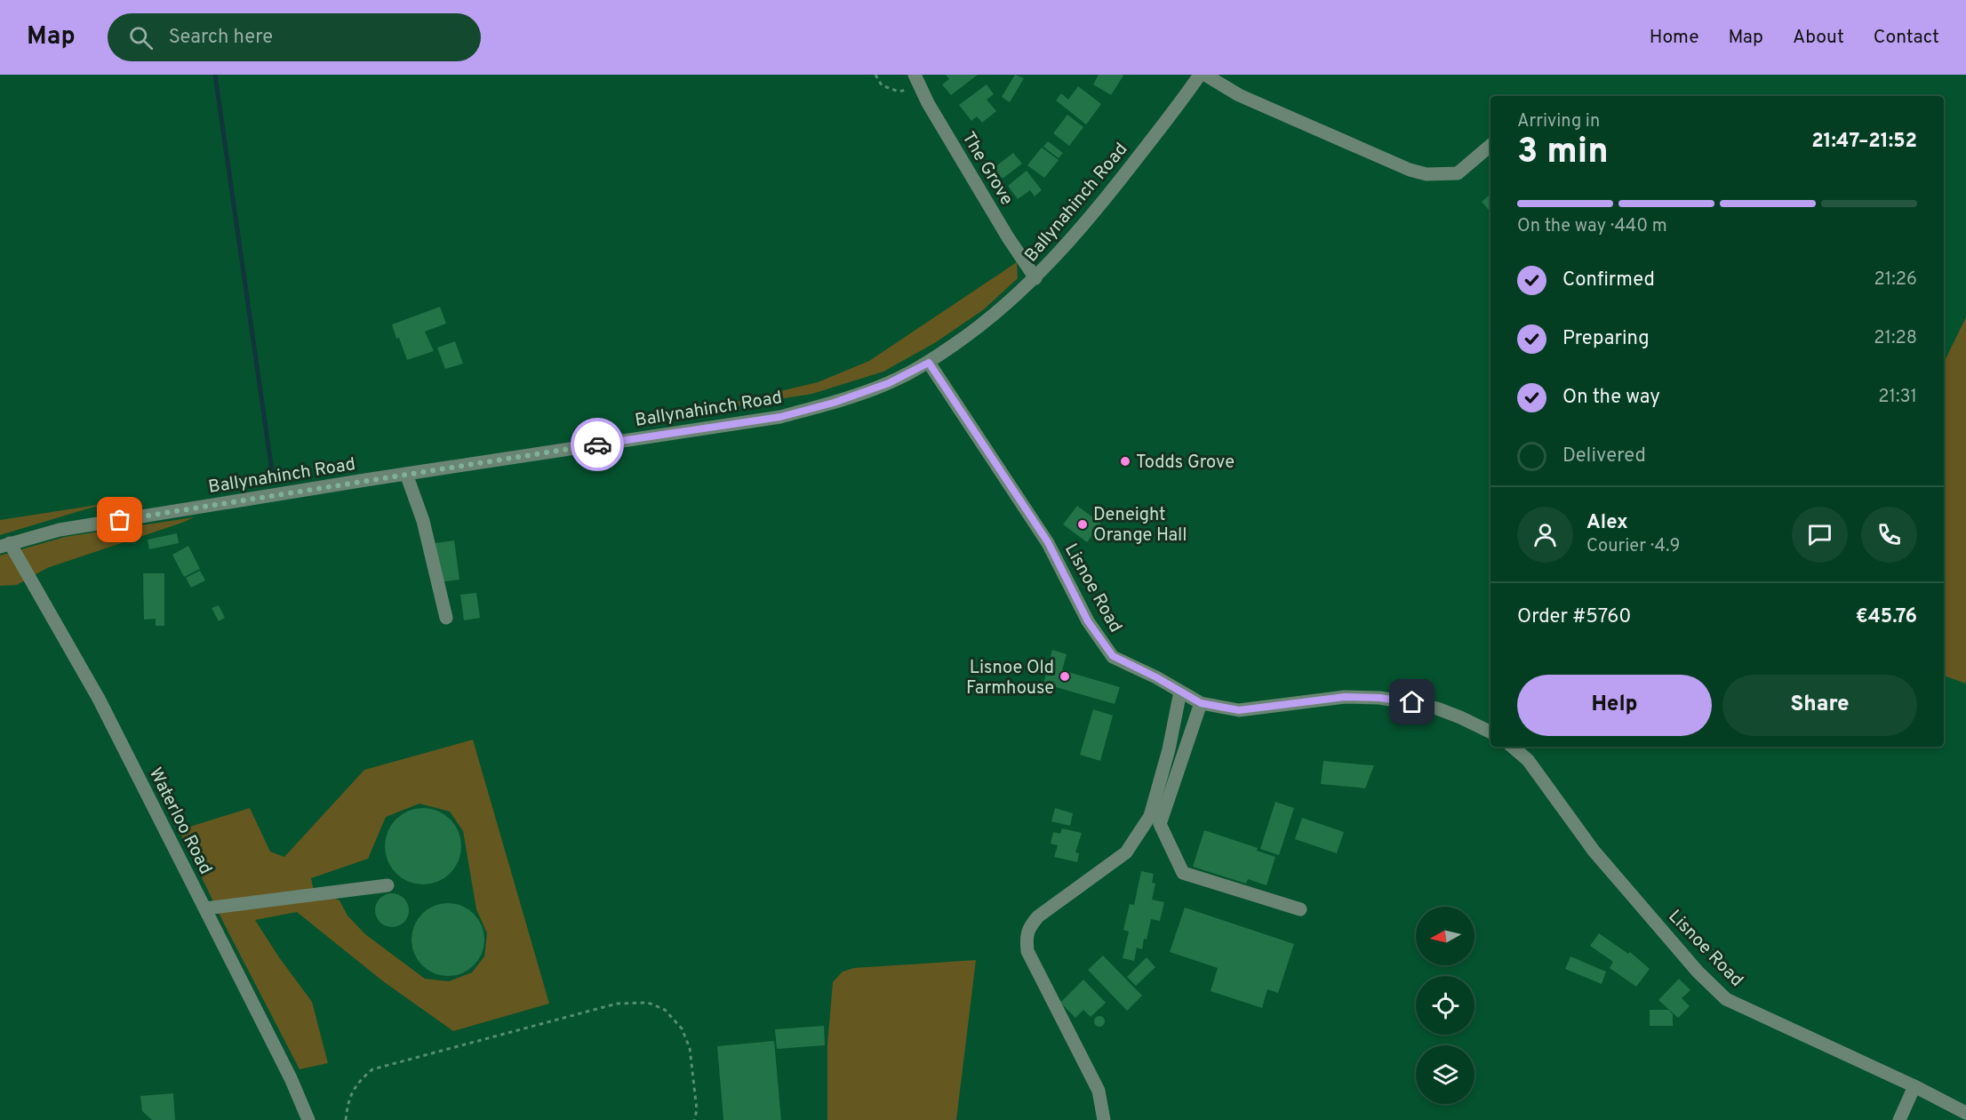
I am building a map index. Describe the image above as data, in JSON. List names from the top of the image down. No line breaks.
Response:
{"streets":{"street":["The Grove","Ballynahinch Road","Lisnoe Road","Waterloo Road"]},"crossings":[["The Grove","Ballynahinch Road"],["Ballynahinch Road","Lisnoe Road"],["Ballynahinch Road","Waterloo Road"]],"places":["Todds Grove","Deneight Orange Hall","Lisnoe Old Farmhouse"],"north":"left","page":{"header":"Map","search":"Search here","nav":["Home","Map","About","Contact"],"heading":["3 min","Arriving in","21:47–21:52"],"panel":["Alex","Courier · 4.9","Order #5760","€45.76"],"bar":"On the way · 440 m","list":[["Confirmed","21:26"],["Preparing","21:28"],["On the way","21:31"],"Delivered"],"buttons":["Help","Share"]}}
